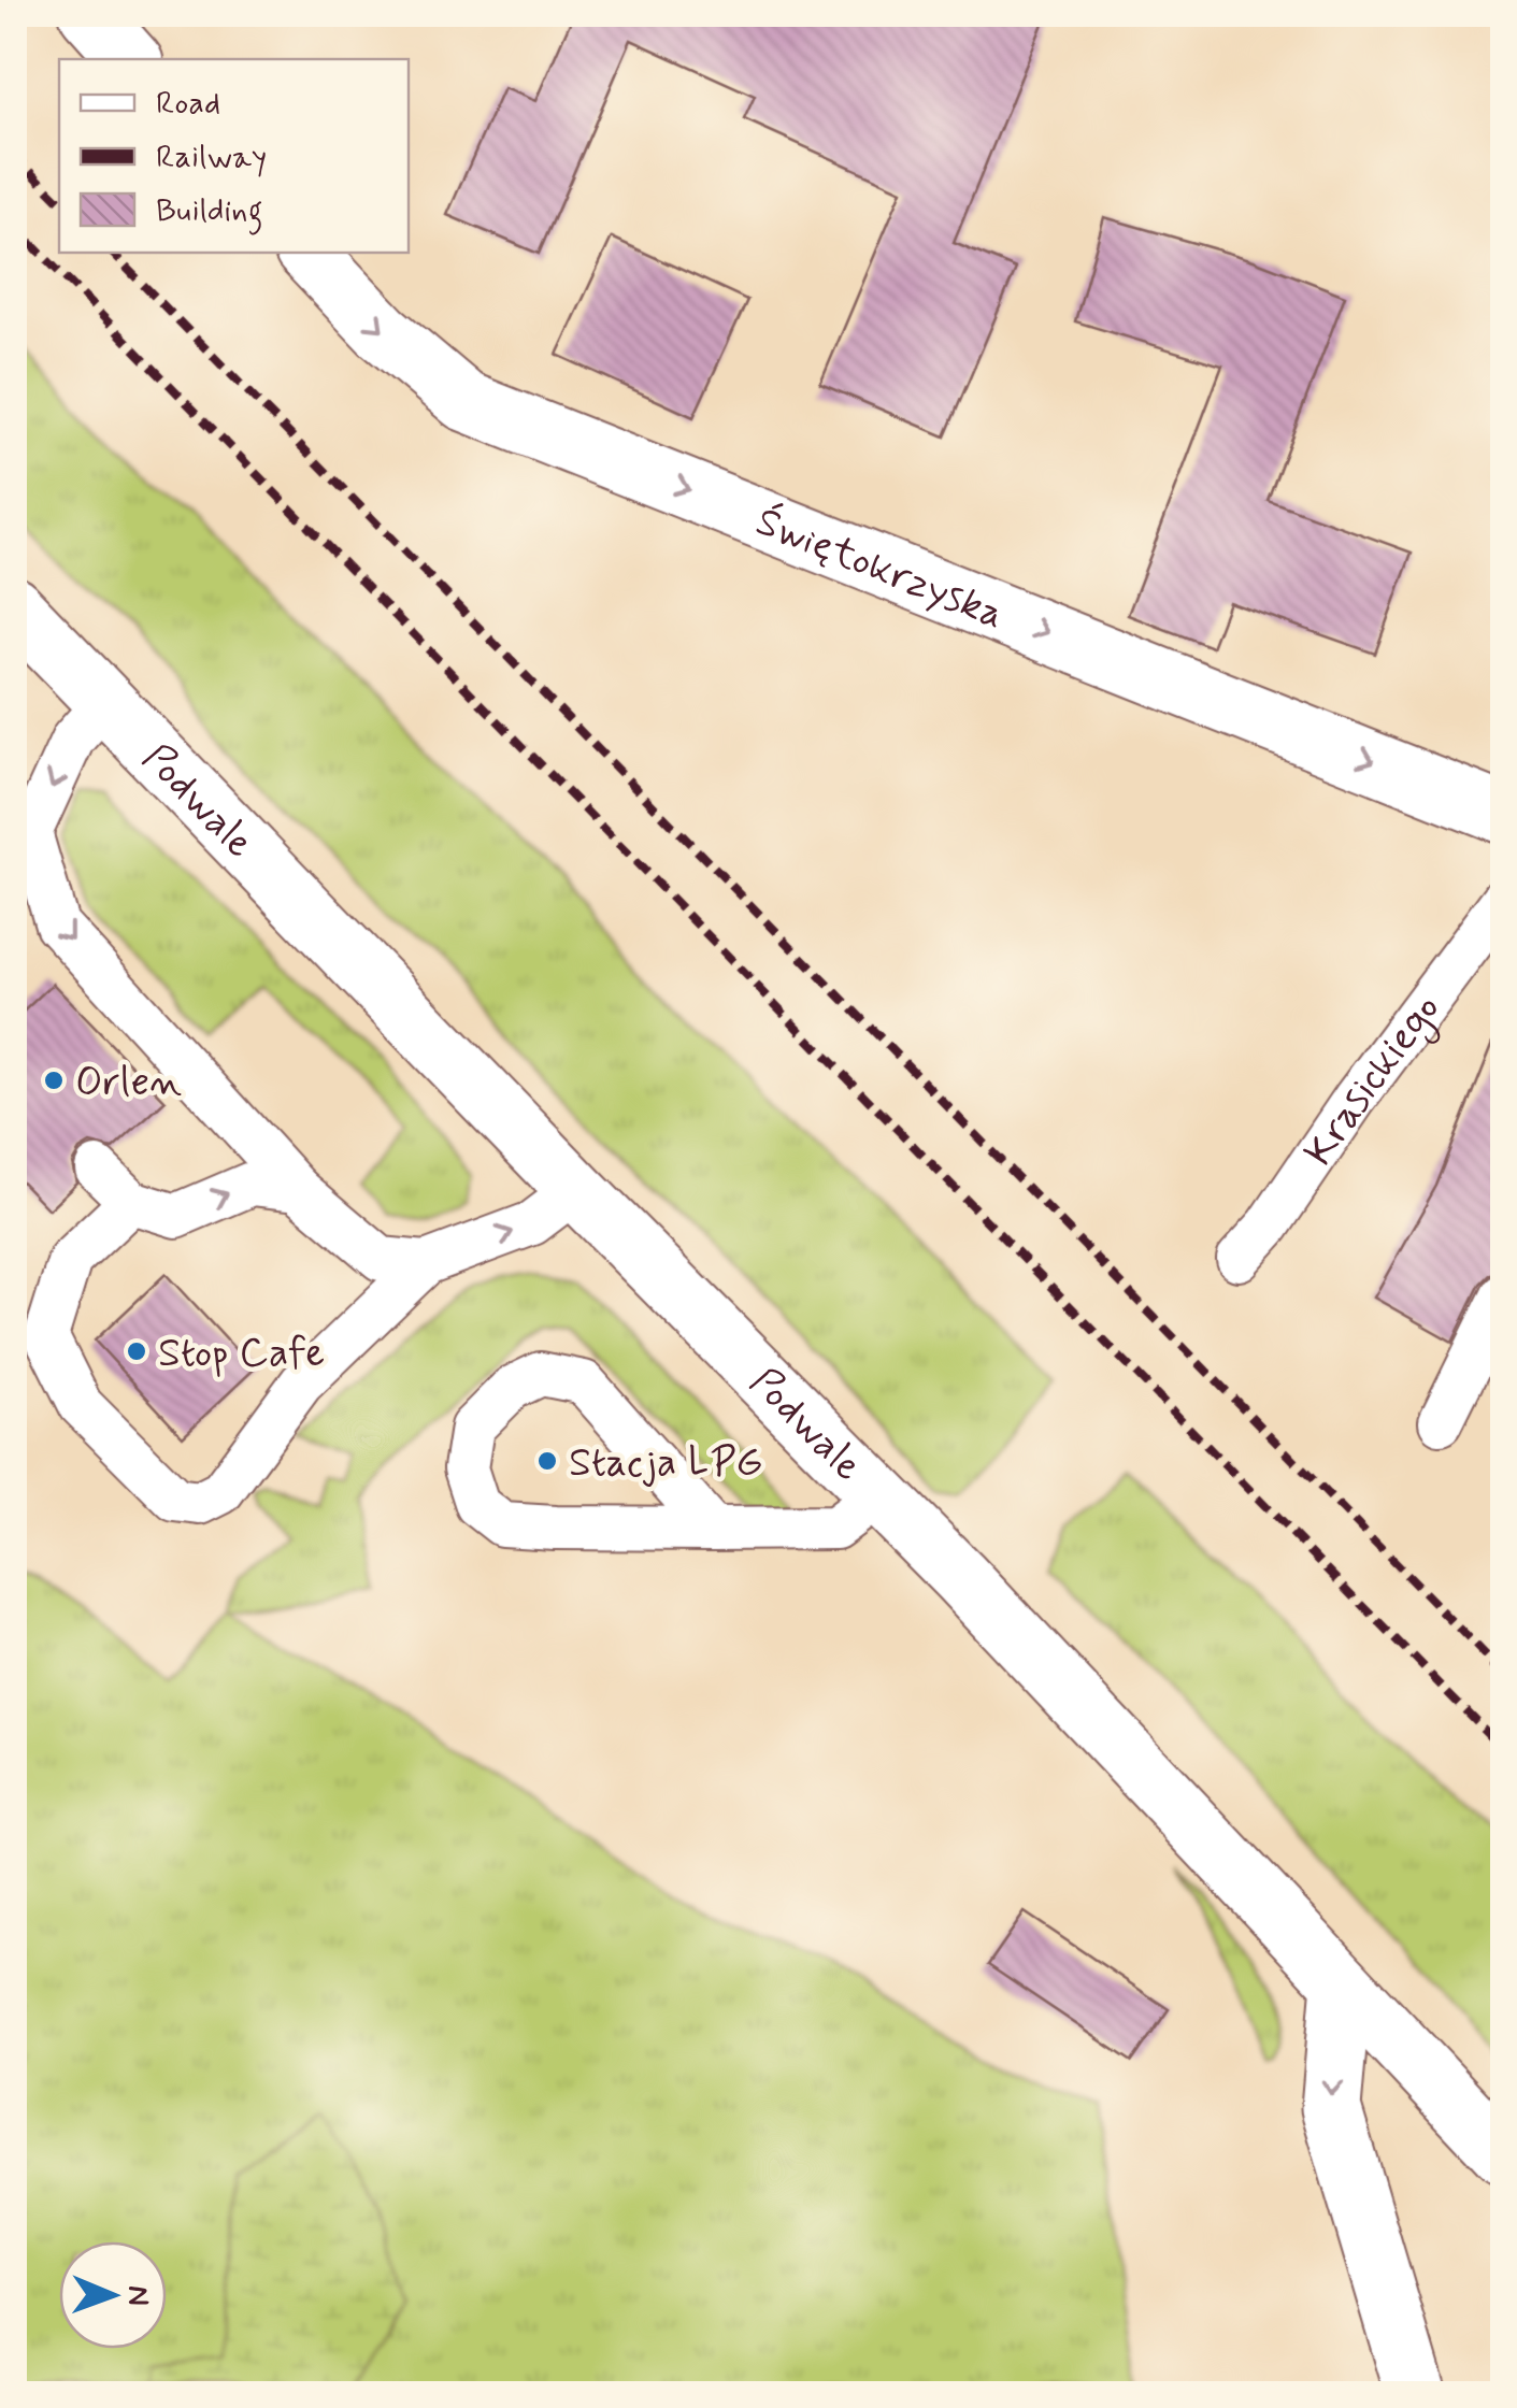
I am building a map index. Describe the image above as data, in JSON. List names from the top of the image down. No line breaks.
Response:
{"streets":{"street":["Świętokrzyska","Podwale"],"lane":["Krasickiego"]},"one_way":["Świętokrzyska"],"places":["Orlen","Stop Cafe","Stacja LPG"],"legend":["Road","Railway","Building"],"north":"right"}
